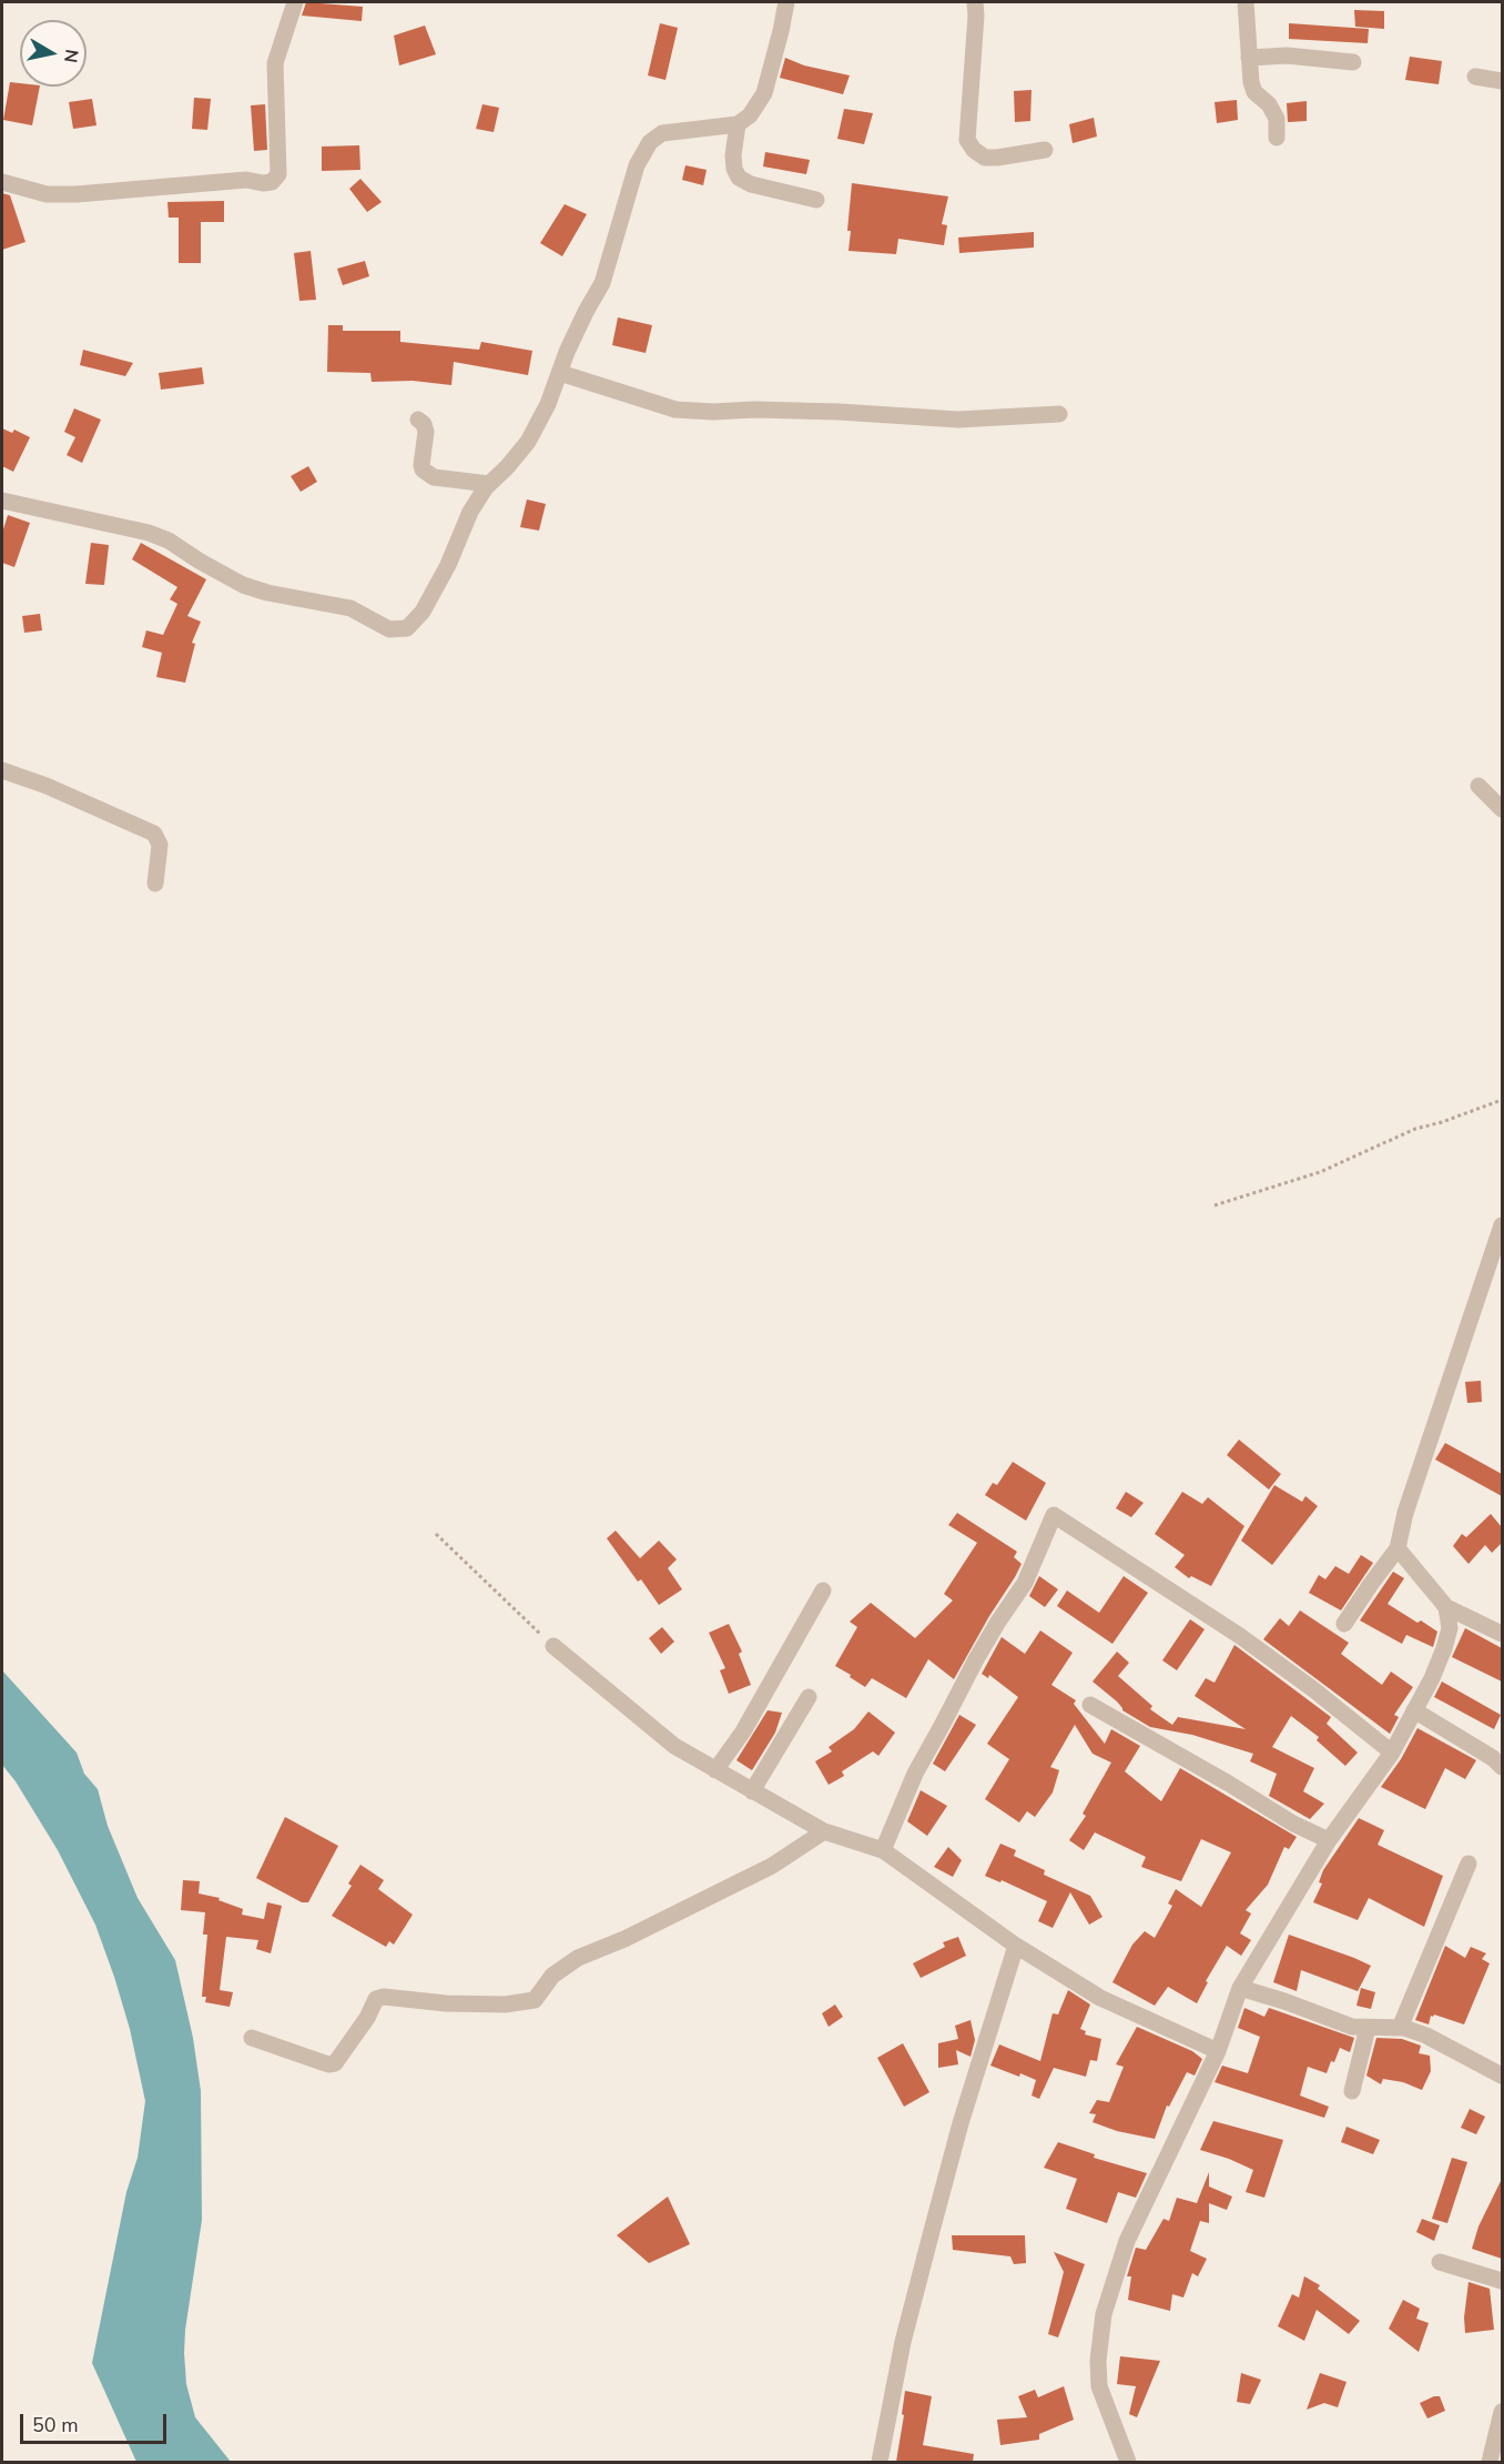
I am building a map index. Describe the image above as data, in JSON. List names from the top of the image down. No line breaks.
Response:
{"scale_bar":"50 m","north":"right"}
